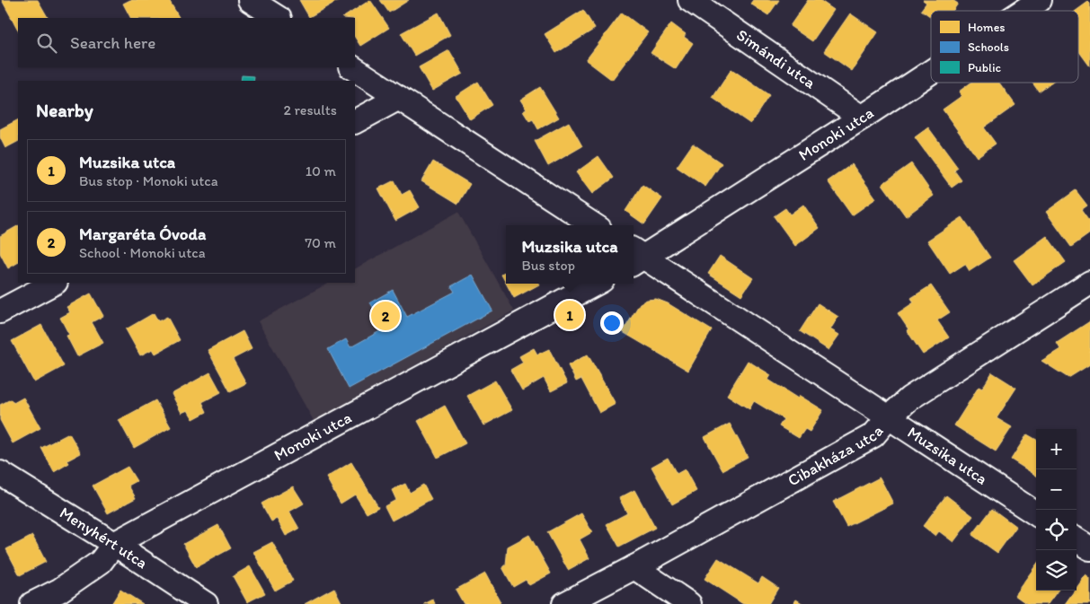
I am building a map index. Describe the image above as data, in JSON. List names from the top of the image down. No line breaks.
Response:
{"streets":{"street":["Simándi utca","Monoki utca","Cibakháza utca","Muzsika utca","Menyhért utca"]},"crossings":[["Simándi utca","Monoki utca"],["Monoki utca","Muzsika utca"],["Monoki utca","Menyhért utca"],["Cibakháza utca","Muzsika utca"]],"legend":["Homes","Schools","Public"],"page":{"search":"Search here","heading":["Nearby","2 results"],"list":[{"mark":"1","name":"Muzsika utca","note":"Bus stop · Monoki utca","value":"10 m"},{"mark":"2","name":"Margaréta Óvoda","note":"School · Monoki utca","value":"70 m"}],"popup":["Muzsika utca","Bus stop"],"pins":["1","2"],"map_buttons":["+","−"]}}
